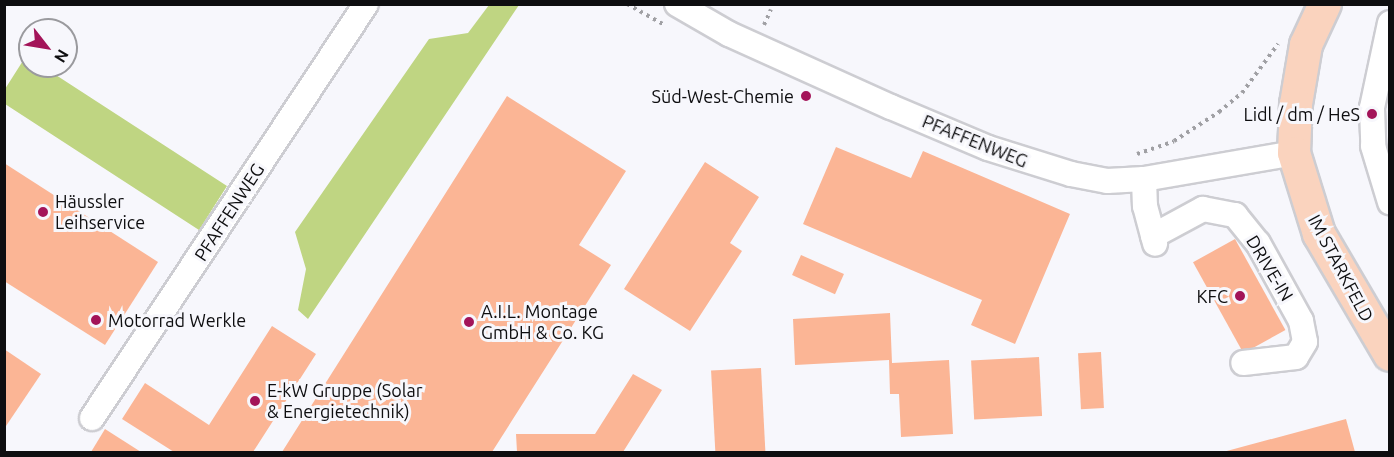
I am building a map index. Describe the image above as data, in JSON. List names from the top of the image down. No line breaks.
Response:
{"streets":{"main road":["IM STARKFELD"],"street":["PFAFFENWEG","DRIVE-IN"]},"crossings":[["PFAFFENWEG","DRIVE-IN"],["PFAFFENWEG","IM STARKFELD"]],"places":["Süd-West-Chemie","Lidl / dm / HeS","Häussler Leihservice","KFC","Motorrad Werkle","A.I.L. Montage GmbH & Co. KG","E-kW Gruppe (Solar & Energietechnik)"],"north":"bottom right"}
